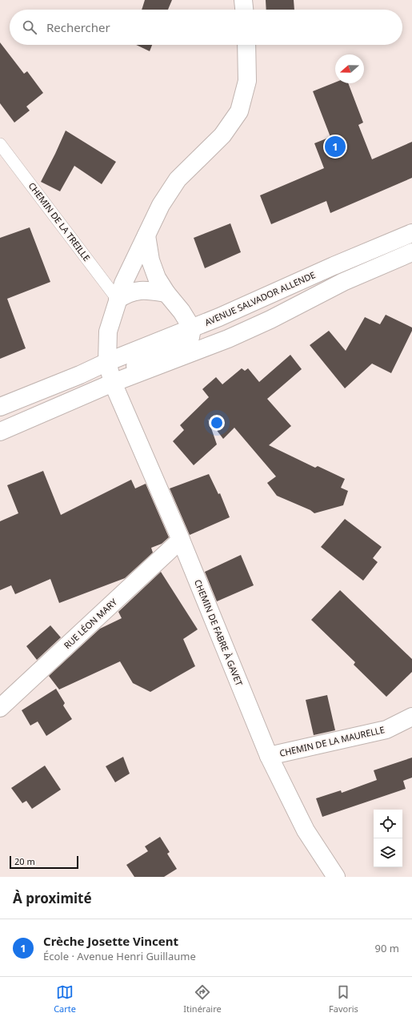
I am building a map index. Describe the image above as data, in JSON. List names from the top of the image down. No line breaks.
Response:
{"streets":{"street":["AVENUE SALVADOR ALLENDE","RUE LÉON MARY","CHEMIN DE FABRE À GAVET","CHEMIN DE LA MAURELLE"],"lane":["CHEMIN DE LA TREILLE"]},"crossings":[["CHEMIN DE LA TREILLE","CHEMIN DE FABRE À GAVET"],["AVENUE SALVADOR ALLENDE","CHEMIN DE FABRE À GAVET"],["RUE LÉON MARY","CHEMIN DE FABRE À GAVET"],["CHEMIN DE FABRE À GAVET","CHEMIN DE LA MAURELLE"]],"scale_bar":"20 m","north":"left","page":{"search":"Rechercher","pins":"1","scale":"20 m","heading":"À proximité","list":[{"mark":"1","name":"Crèche Josette Vincent","note":"École · Avenue Henri Guillaume","value":"90 m"}],"nav":["Carte","Itinéraire","Favoris"]}}
